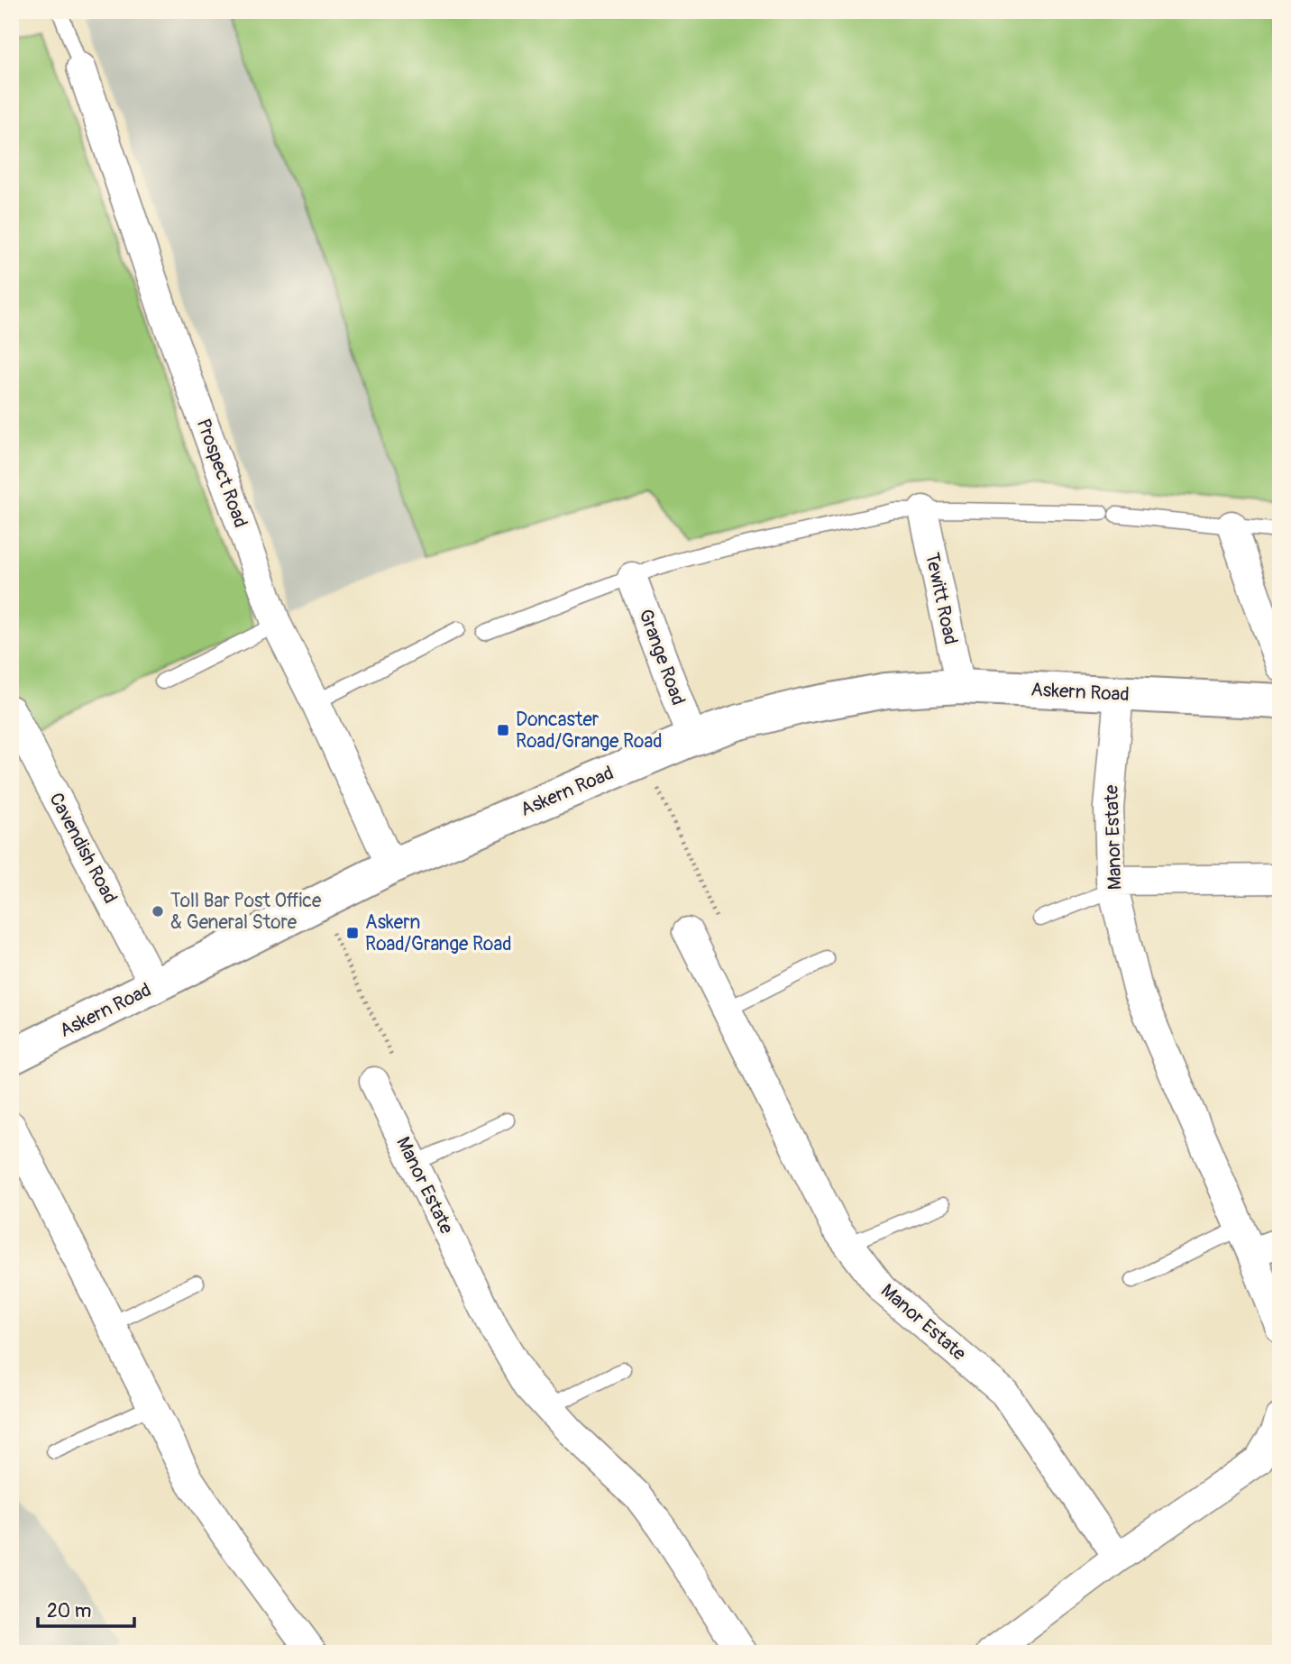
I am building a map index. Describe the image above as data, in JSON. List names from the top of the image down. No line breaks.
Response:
{"streets":{"highway":["Askern Road"],"street":["Prospect Road","Tewitt Road","Grange Road","Manor Estate","Cavendish Road"]},"crossings":[["Prospect Road","Askern Road"],["Tewitt Road","Askern Road"],["Grange Road","Askern Road"],["Askern Road","Manor Estate"],["Askern Road","Cavendish Road"]],"places":{"transit":["Doncaster Road/Grange Road","Askern Road/Grange Road"],"other":["Toll Bar Post Office & General Store"]},"scale_bar":"20 m"}
